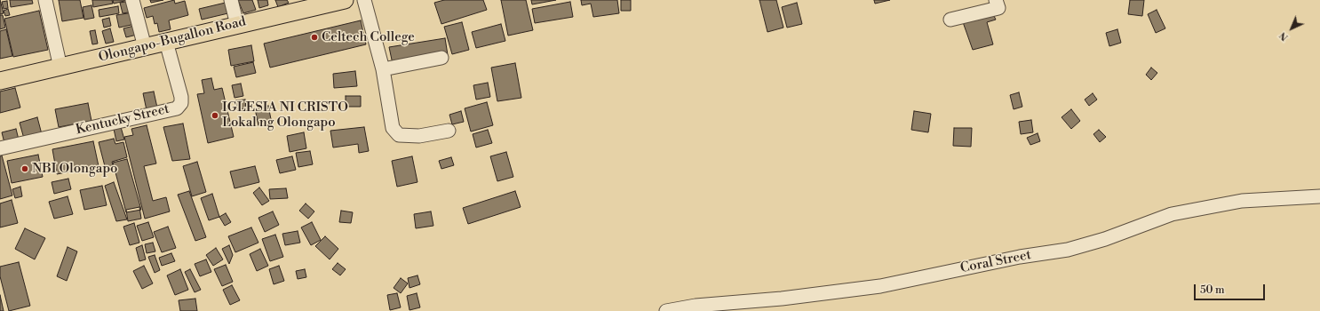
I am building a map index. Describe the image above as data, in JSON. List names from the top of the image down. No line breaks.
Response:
{"streets":{"main road":["Olongapo-Bugallon Road"],"street":["Kentucky Street","Coral Street"]},"crossings":[["Olongapo-Bugallon Road","Kentucky Street"]],"places":["Celtech College","IGLESIA NI CRISTO Lokal ng Olongapo","NBI Olongapo"],"scale_bar":"50 m","north":"bottom left"}
